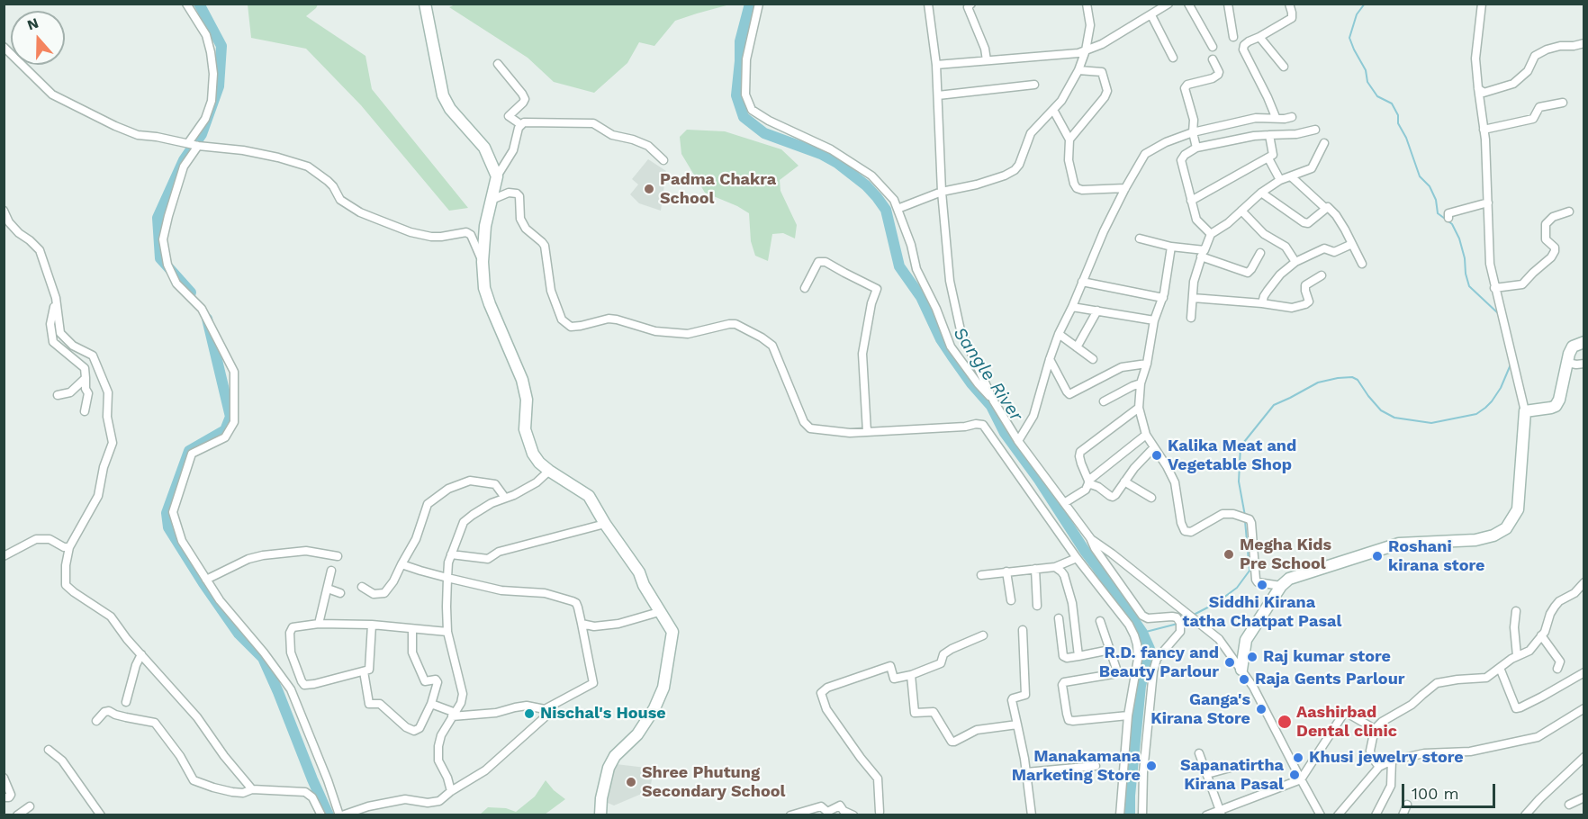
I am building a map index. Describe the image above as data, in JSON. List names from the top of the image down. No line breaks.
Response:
{"water":["Sangle River"],"places":["Padma Chakra School","Kalika Meat and Vegetable Shop","Megha Kids Pre School","Roshani kirana store","Siddhi Kirana tatha Chatpat Pasal","Raj kumar store","R.D. fancy and Beauty Parlour","Raja Gents Parlour","Ganga's Kirana Store","Nischal's House","Aashirbad Dental clinic","Khusi jewelry store","Manakamana Marketing Store","Sapanatirtha Kirana Pasal","Shree Phutung Secondary School"],"scale_bar":"100 m","north":"top"}
